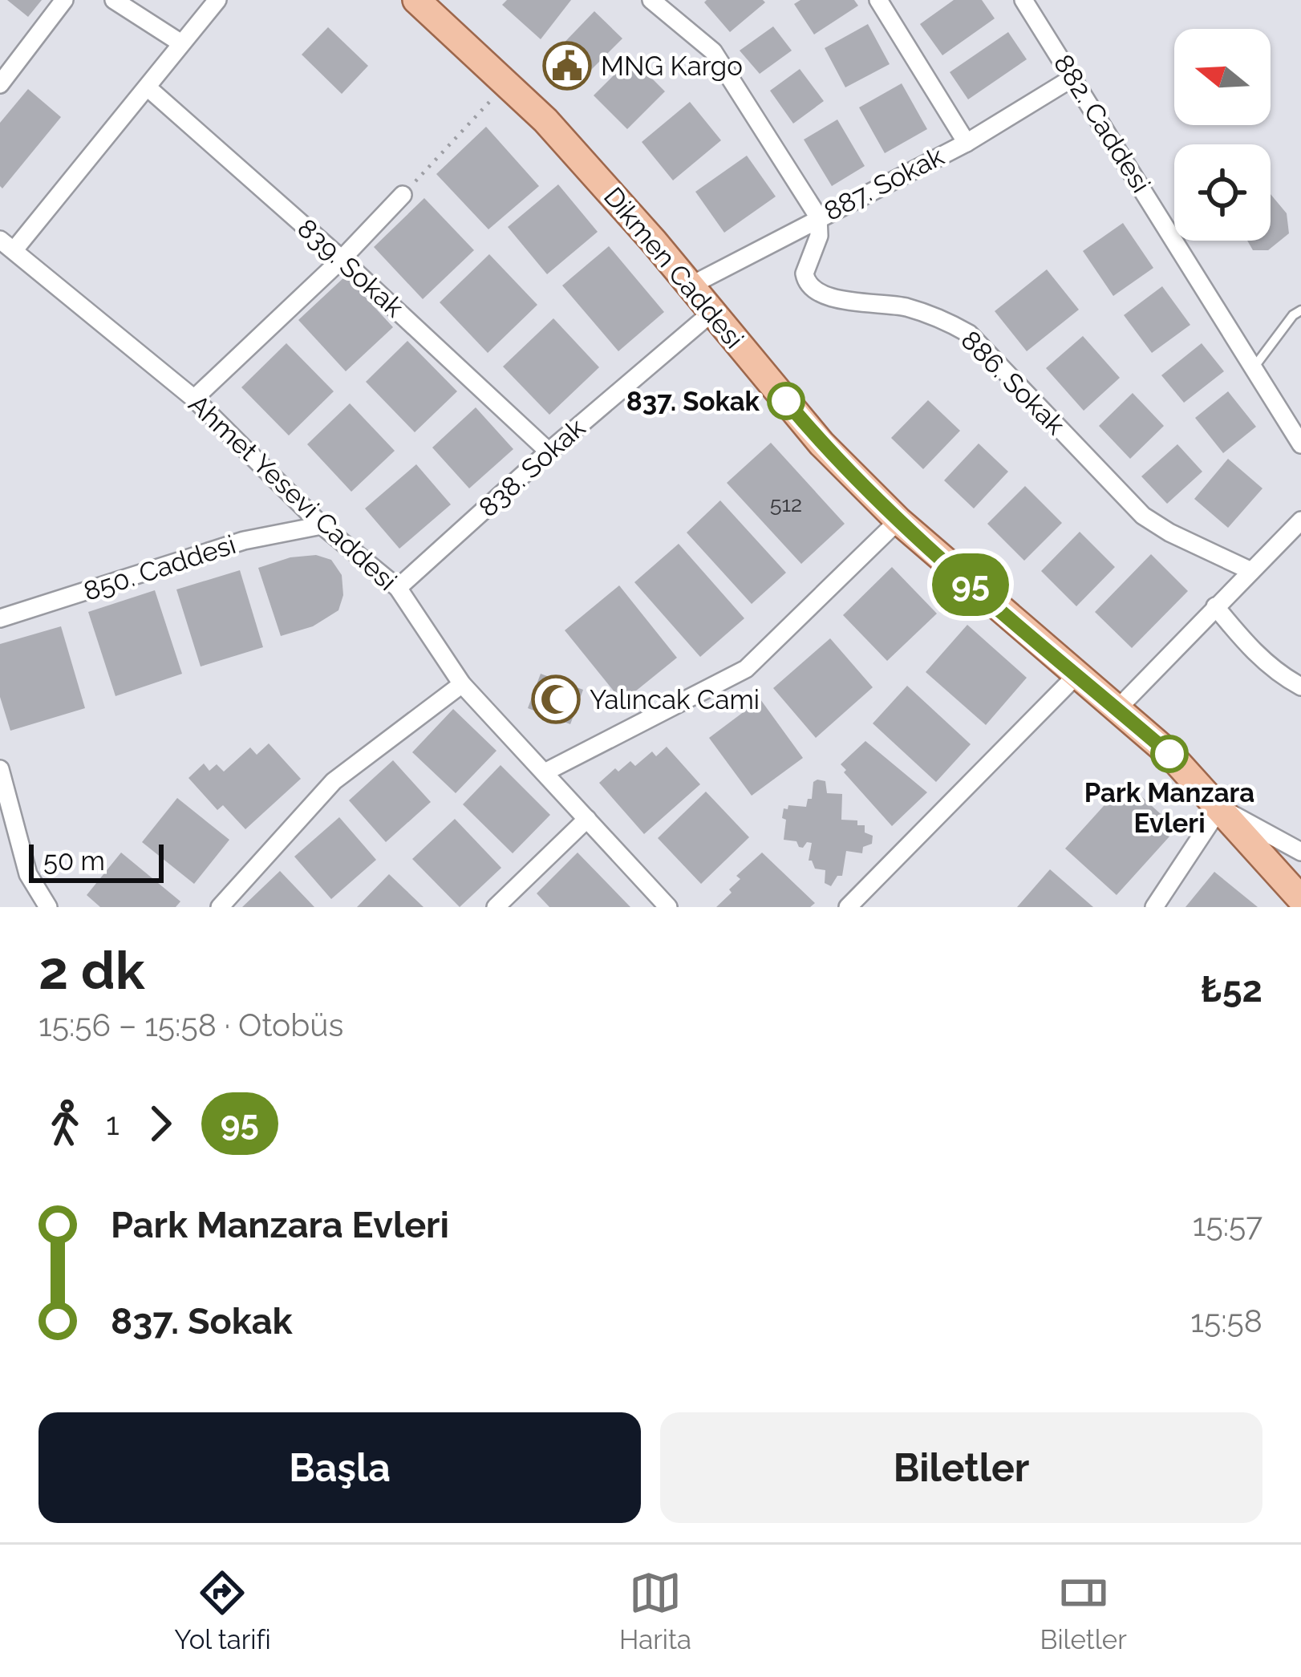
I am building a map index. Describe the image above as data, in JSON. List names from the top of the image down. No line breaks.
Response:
{"streets":{"main road":["Dikmen Caddesi"],"street":["882. Caddesi","887. Sokak","839. Sokak","886. Sokak","838. Sokak","Ahmet Yesevi Caddesi","850. Caddesi"]},"crossings":[["882. Caddesi","887. Sokak"],["887. Sokak","Dikmen Caddesi"],["887. Sokak","886. Sokak"],["839. Sokak","838. Sokak"],["Dikmen Caddesi","838. Sokak"],["838. Sokak","Ahmet Yesevi Caddesi"],["Ahmet Yesevi Caddesi","850. Caddesi"]],"places":{"public building":["MNG Kargo"],"other":["837. Sokak","Park Manzara Evleri"],"mosque":["Yalıncak Cami"]},"lines":["bus line 95"],"house_numbers":["512"],"scale_bar":"50 m","north":"left","page":{"on_map":"95","scale":"50 m","heading":["2 dk","15:56 – 15:58 · Otobüs","₺52"],"legs":["1","95"],"list":[{"name":"Park Manzara Evleri","value":"15:57"},{"name":"837. Sokak","value":"15:58"}],"buttons":["Başla","Biletler"],"tabs":["Yol tarifi","Harita","Biletler"]}}
